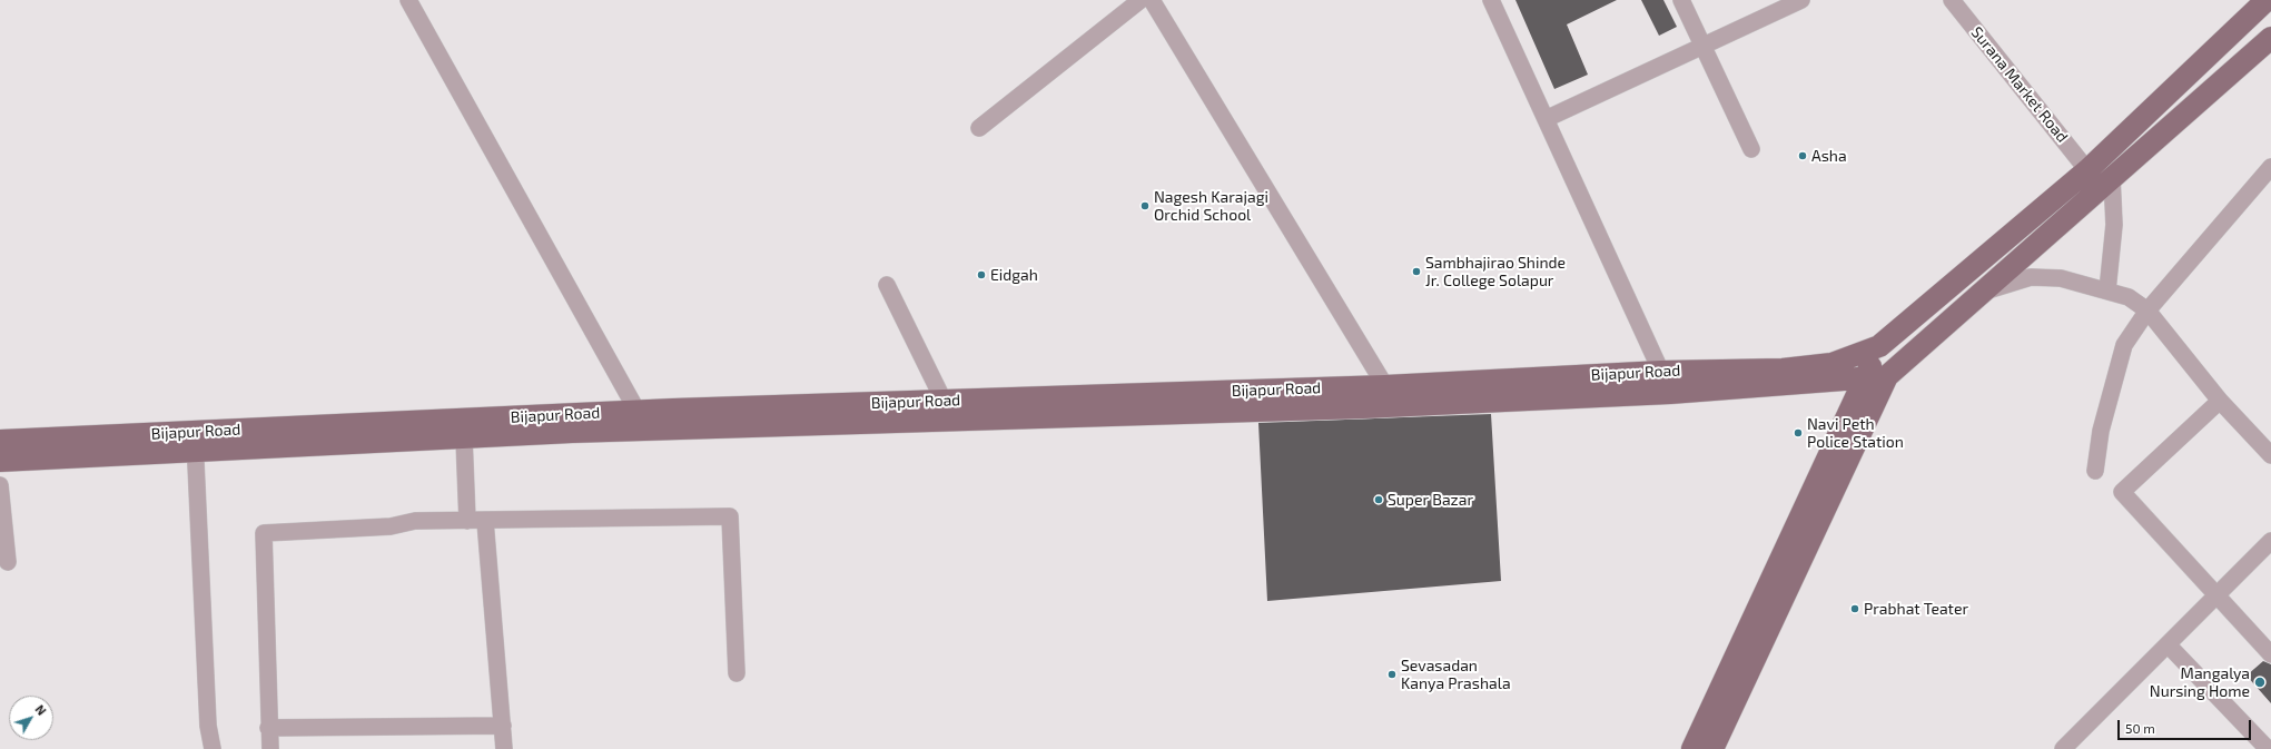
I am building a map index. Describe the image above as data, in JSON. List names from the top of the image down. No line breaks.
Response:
{"streets":{"main road":["Bijapur Road"],"street":["Surana Market Road"]},"crossings":[["Surana Market Road","Bijapur Road"]],"places":["Asha","Nagesh Karajagi Orchid School","Sambhajirao Shinde Jr. College Solapur","Eidgah","Navi Peth Police Station","Super Bazar","Prabhat Teater","Sevasadan Kanya Prashala","Mangalya Nursing Home"],"scale_bar":"50 m","north":"top right"}
